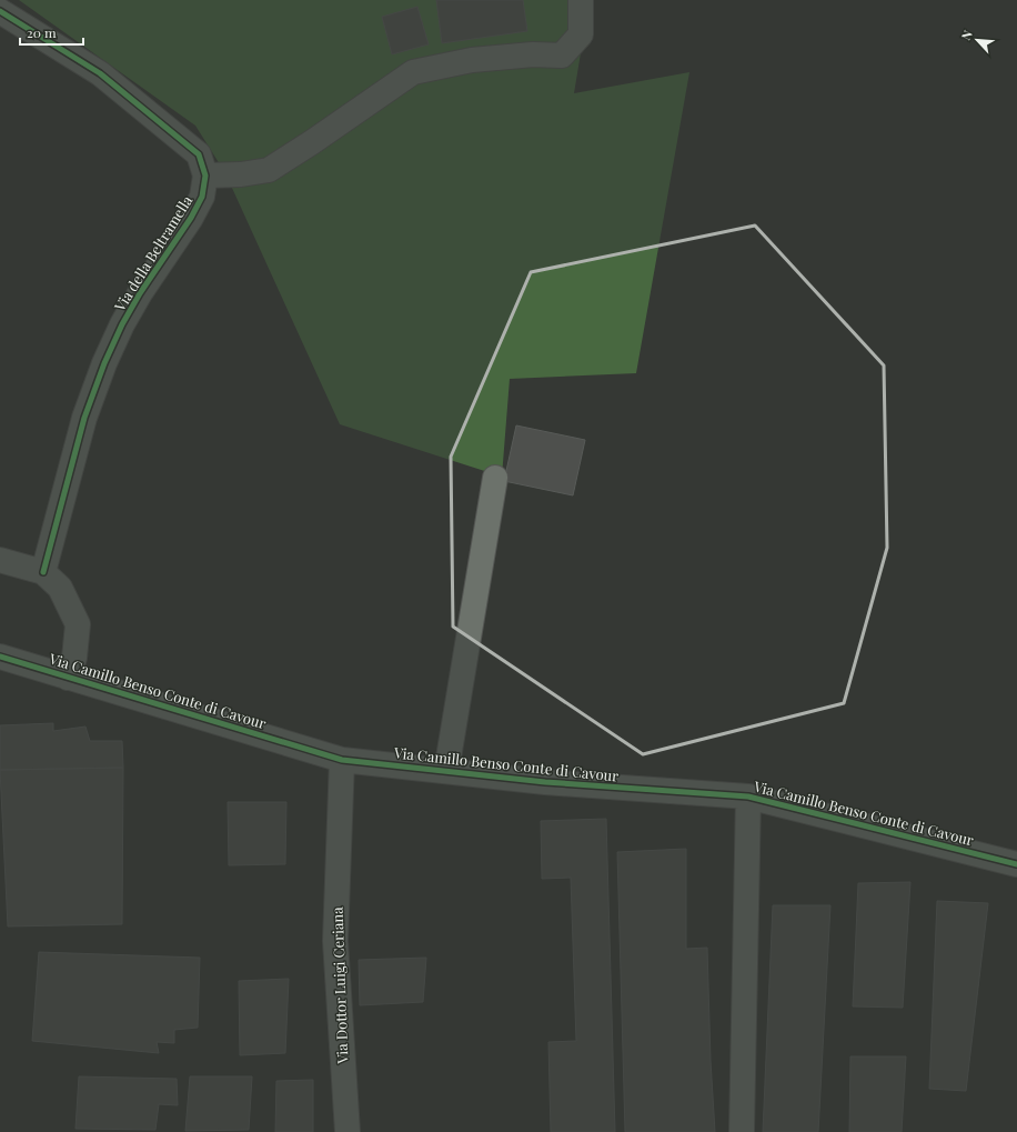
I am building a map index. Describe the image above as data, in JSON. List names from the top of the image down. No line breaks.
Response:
{"streets":{"street":["Via della Beltramella","Via Camillo Benso Conte di Cavour","Via Dottor Luigi Ceriana"]},"crossings":[["Via Camillo Benso Conte di Cavour","Via Dottor Luigi Ceriana"]],"scale_bar":"20 m","north":"top left"}
